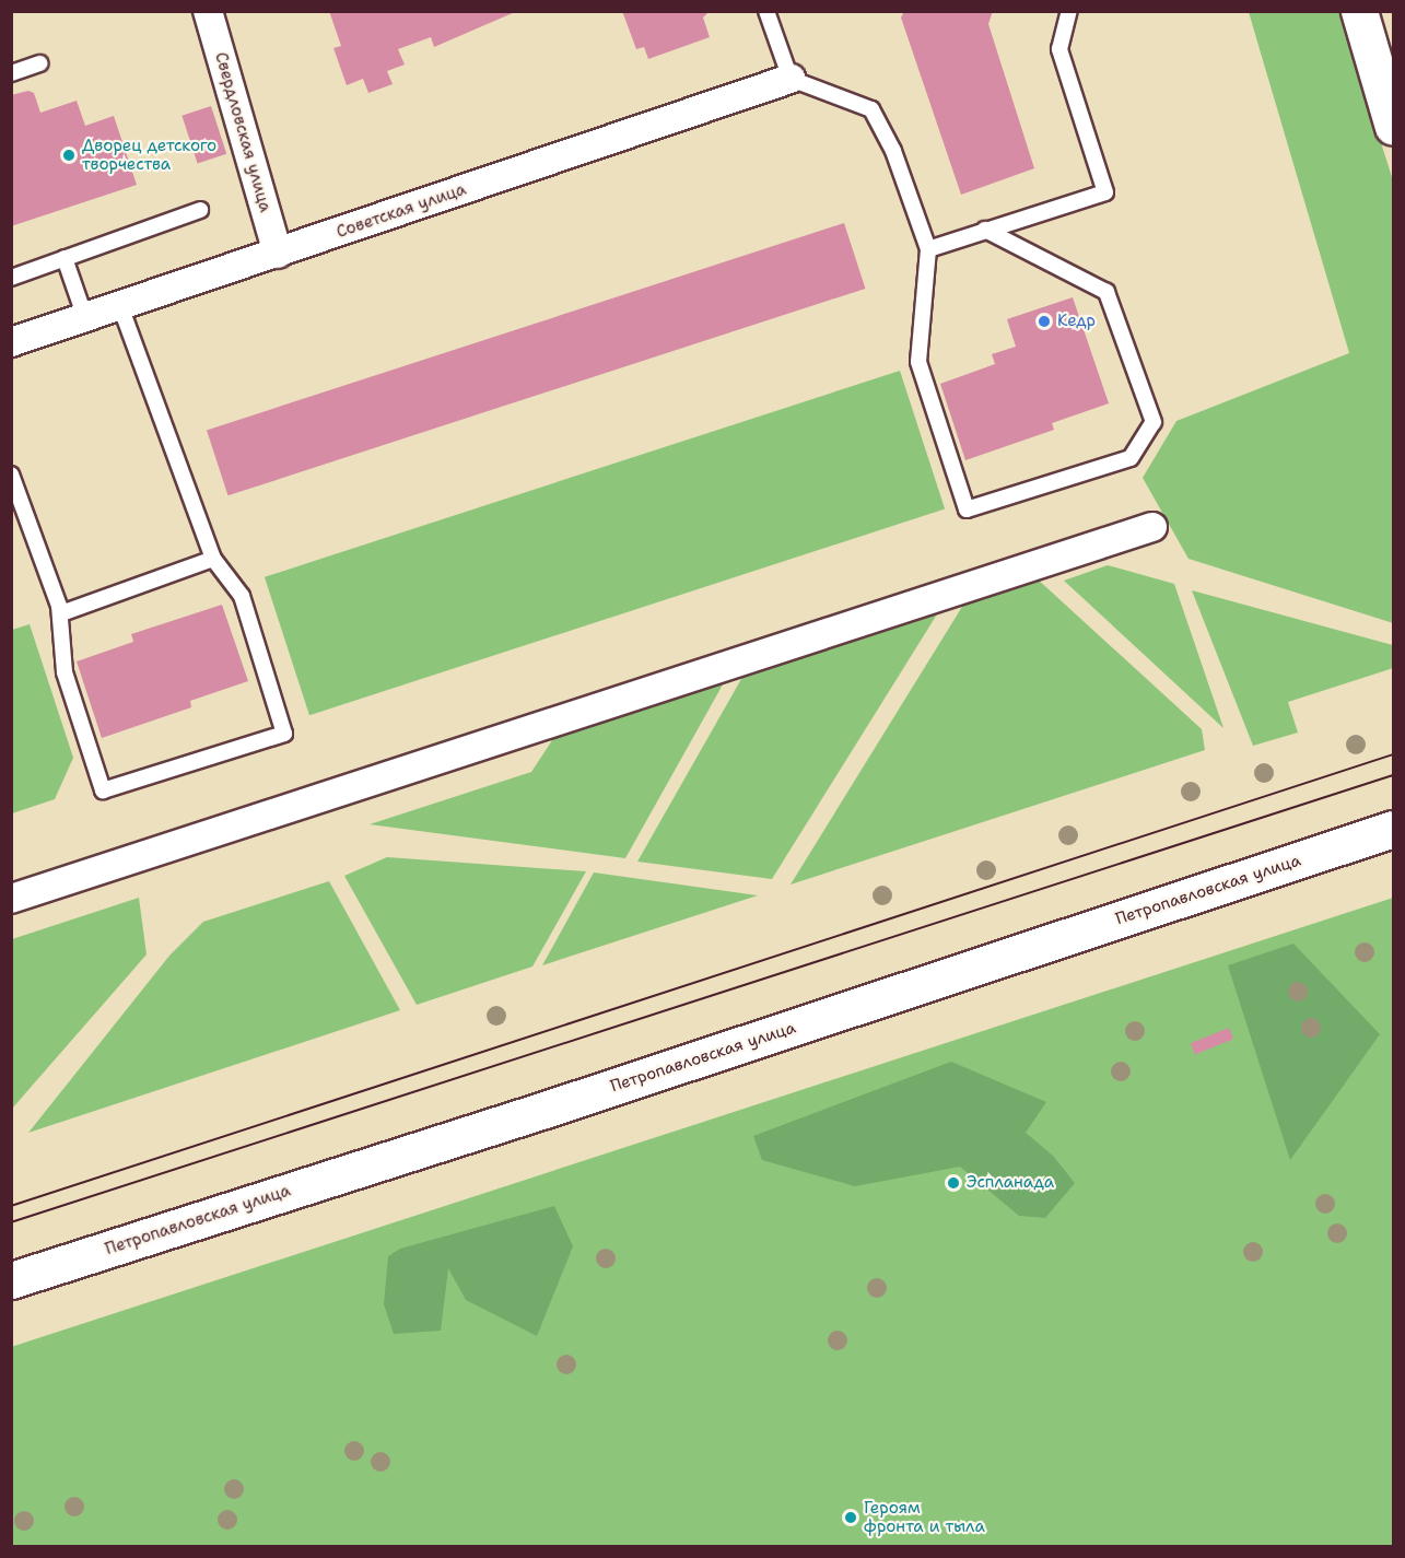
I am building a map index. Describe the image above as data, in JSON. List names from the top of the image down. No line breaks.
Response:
{"streets":{"main road":["Петропавловская улица"],"street":["Свердловская улица","Советская улица"]},"crossings":[["Свердловская улица","Советская улица"]],"places":["Дворец детского творчества","Кедр","Эспланада","Героям фронта и тыла"]}
